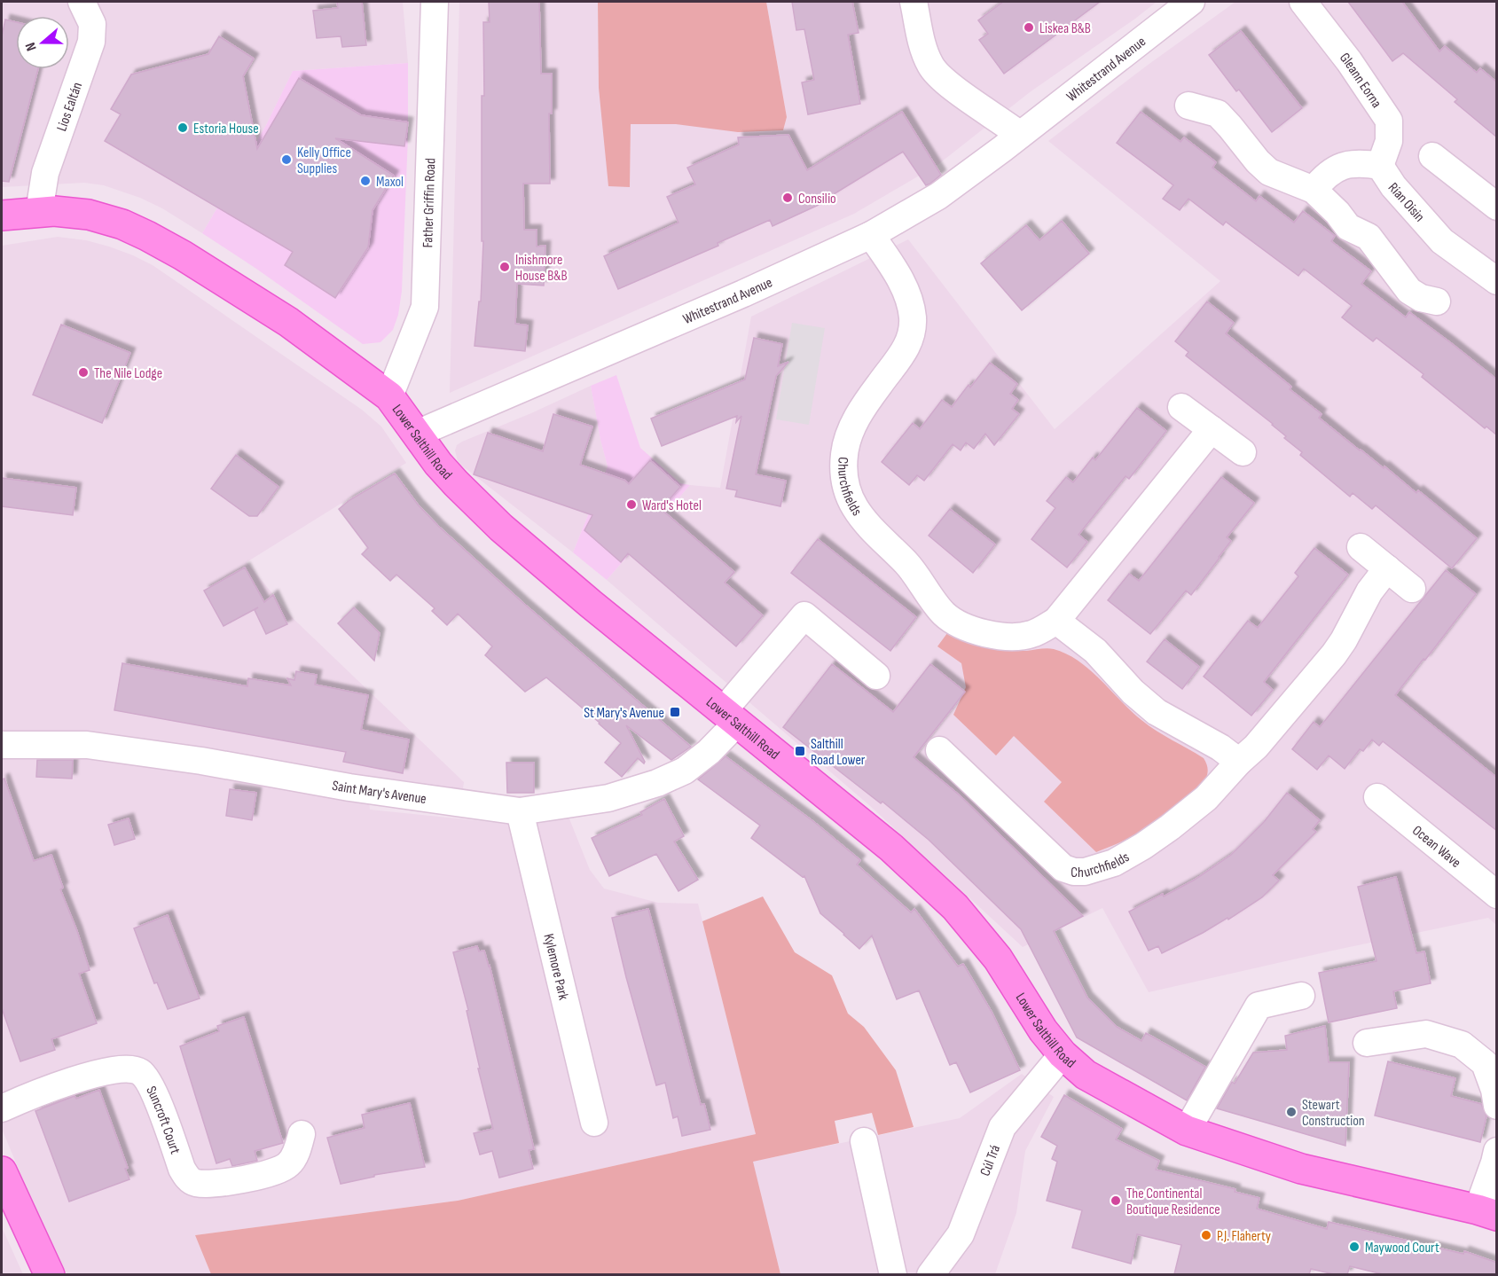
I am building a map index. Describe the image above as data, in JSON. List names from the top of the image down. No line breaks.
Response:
{"streets":{"main road":["Lower Salthill Road"],"street":["Whitestrand Avenue","Gleann Eorna","Lios Ealtán","Rian Oisin","Father Griffin Road","Churchfields","Saint Mary's Avenue","Ocean Wave","Kylemore Park","Suncroft Court","Cúl Trá"]},"crossings":[["Whitestrand Avenue","Lower Salthill Road"],["Whitestrand Avenue","Churchfields"],["Gleann Eorna","Rian Oisin"],["Lios Ealtán","Lower Salthill Road"],["Father Griffin Road","Lower Salthill Road"],["Lower Salthill Road","Saint Mary's Avenue"],["Lower Salthill Road","Cúl Trá"],["Saint Mary's Avenue","Kylemore Park"]],"places":{"other":["Liskea B&B","Estoria House","Kelly Office Supplies","Maxol","Consilio","Inishmore House B&B","The Nile Lodge","Ward's Hotel","Stewart Construction","The Continental Boutique Residence","P.J. Flaherty","Maywood Court"],"transit":["St Mary's Avenue","Salthill Road Lower"]},"north":"left"}
